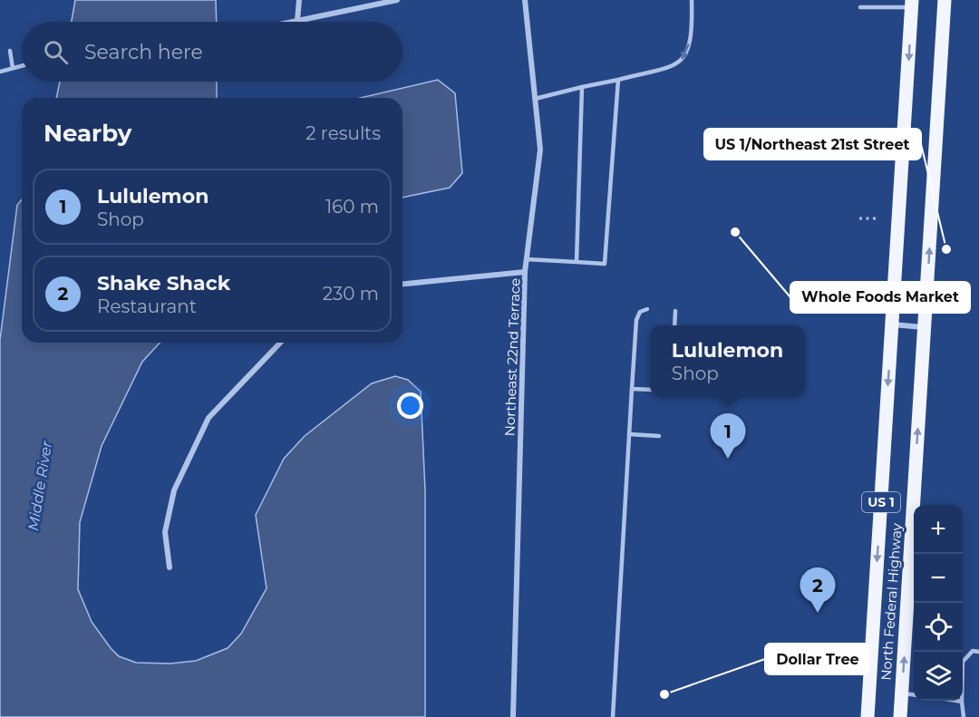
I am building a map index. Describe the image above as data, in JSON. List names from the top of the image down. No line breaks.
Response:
{"streets":{"main road":["US 1","North Federal Highway"],"street":["Northeast 22nd Terrace"]},"water":["Middle River"],"places":["Whole Foods Market","US 1/Northeast 21st Street","Dollar Tree"],"page":{"search":"Search here","heading":["Nearby","2 results"],"list":[{"mark":"1","name":"Lululemon","note":"Shop","value":"160 m"},{"mark":"2","name":"Shake Shack","note":"Restaurant","value":"230 m"}],"popup":["Lululemon","Shop"],"pins":["1","2"],"map_buttons":["+","−"]}}
